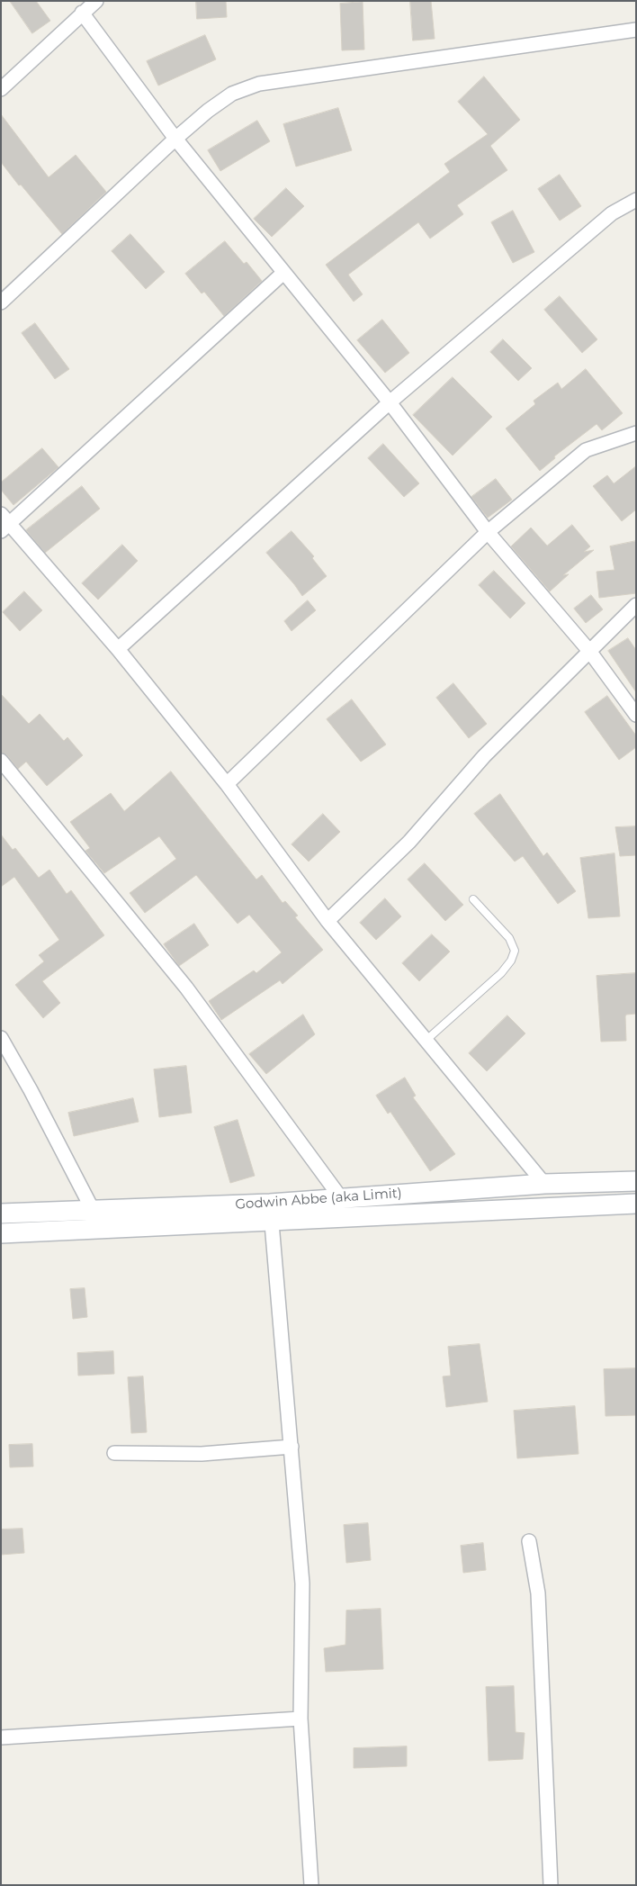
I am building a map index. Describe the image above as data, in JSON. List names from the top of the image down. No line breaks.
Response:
{"streets":{"street":["Godwin Abbe (aka Limit)"]}}
